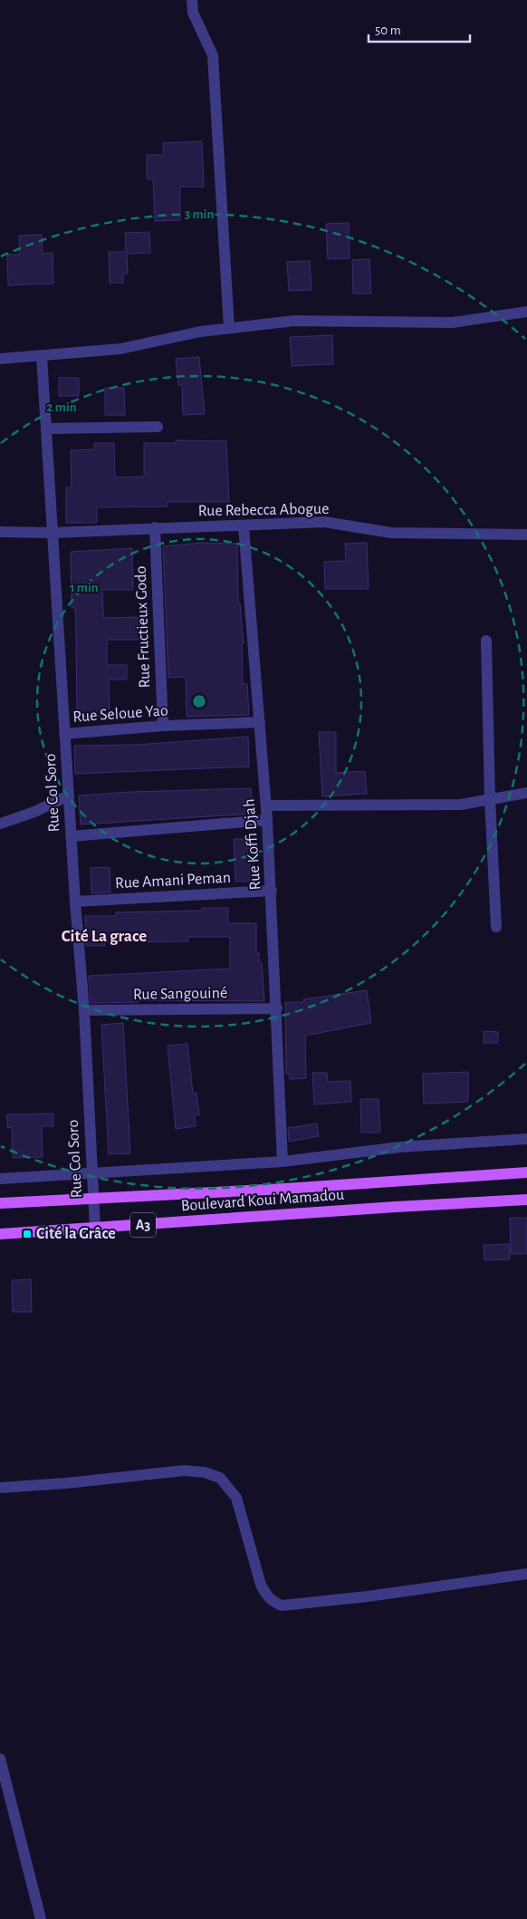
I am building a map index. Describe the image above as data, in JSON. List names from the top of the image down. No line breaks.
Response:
{"streets":{"main road":["Boulevard Koui Mamadou","A3"],"street":["Rue Rebecca Abogue","Rue Fructieux Godo","Rue Seloue Yao","Rue Col Soro","Rue Koffi Djah","Rue Amani Peman","Rue Sangouiné"]},"crossings":[["Rue Rebecca Abogue","Rue Fructieux Godo"],["Rue Rebecca Abogue","Rue Col Soro"],["Rue Rebecca Abogue","Rue Koffi Djah"],["Rue Fructieux Godo","Rue Seloue Yao"],["Rue Seloue Yao","Rue Col Soro"],["Rue Seloue Yao","Rue Koffi Djah"],["Rue Col Soro","Rue Amani Peman"],["Rue Col Soro","Rue Sangouiné"],["Rue Col Soro","Boulevard Koui Mamadou"],["Rue Koffi Djah","Rue Amani Peman"],["Rue Koffi Djah","Rue Sangouiné"]],"districts":["Cité La grace"],"places":{"transit":["Cité la Grâce"]},"scale_bar":"50 m","rings":["3 min","2 min","1 min"]}
